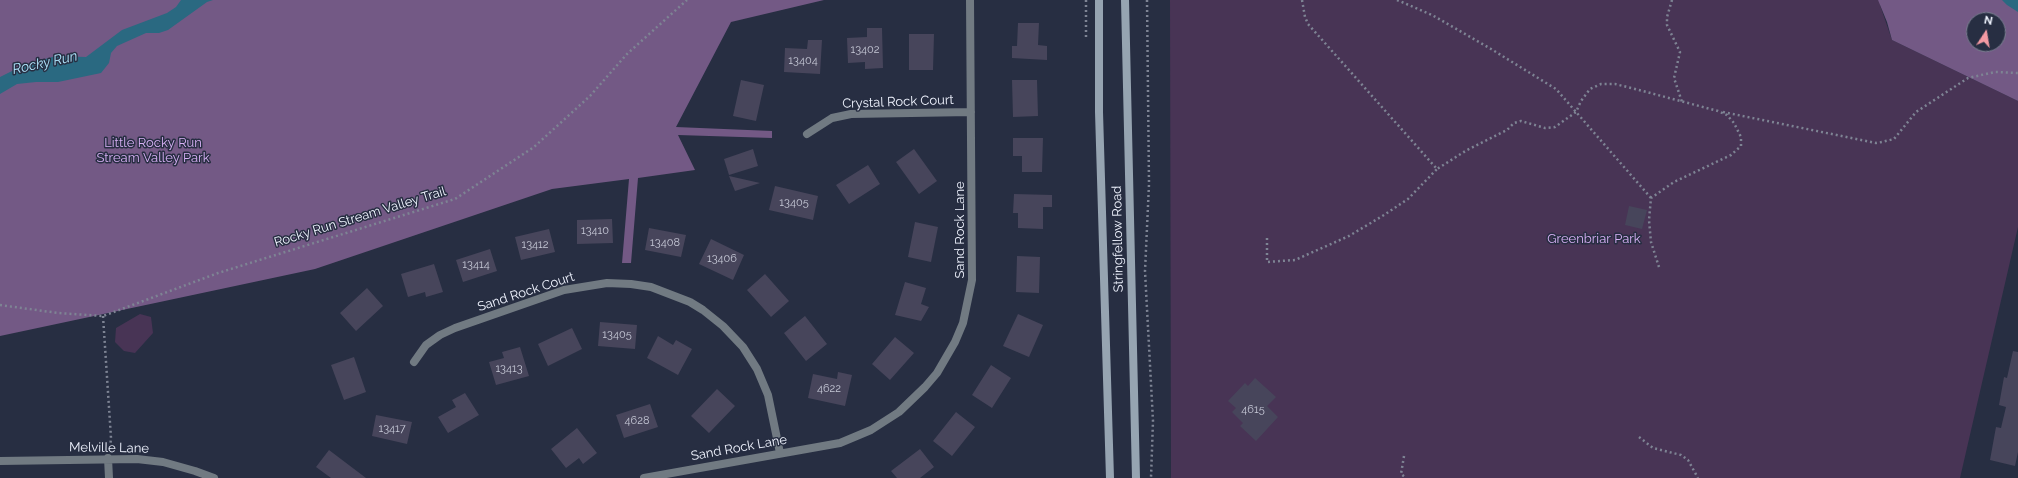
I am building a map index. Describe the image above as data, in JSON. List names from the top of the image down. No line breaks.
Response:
{"streets":{"main road":["Stringfellow Road"],"street":["Crystal Rock Court","Sand Rock Lane","Sand Rock Court","Melville Lane"],"path":["Rocky Run Stream Valley Trail"]},"crossings":[["Crystal Rock Court","Sand Rock Lane"],["Sand Rock Lane","Sand Rock Court"]],"water":["Rocky Run"],"parks":["Little Rocky Run Stream Valley Park","Greenbriar Park"],"house_numbers":["13402","13404","13405","13410","13408","13412","13406","13414","13405","13413","4622","4615","4628","13417"],"north":"top"}
